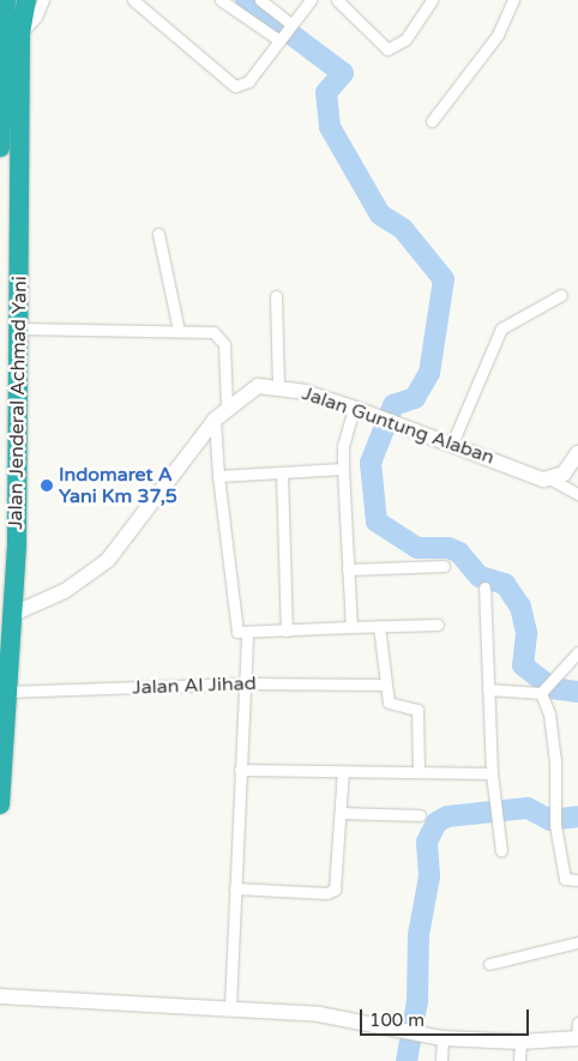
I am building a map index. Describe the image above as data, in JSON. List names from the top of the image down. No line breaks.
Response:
{"streets":{"highway":["Jalan Jenderal Achmad Yani"],"street":["Jalan Guntung Alaban","Jalan Al Jihad"]},"crossings":[["Jalan Jenderal Achmad Yani","Jalan Guntung Alaban"],["Jalan Jenderal Achmad Yani","Jalan Al Jihad"]],"places":["Indomaret A Yani Km 37,5"],"scale_bar":"100 m"}
